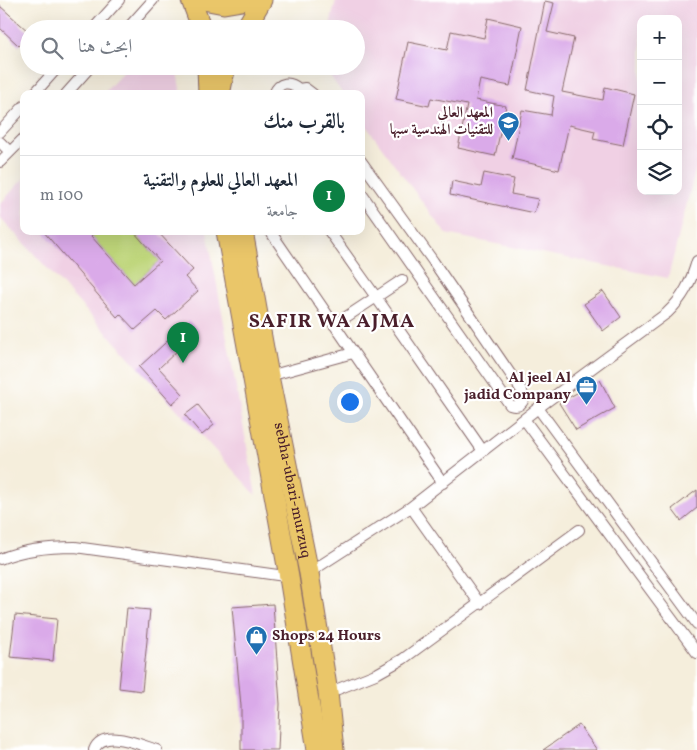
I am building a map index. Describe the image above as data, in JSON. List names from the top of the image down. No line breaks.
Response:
{"streets":{"highway":["sebha-ubari-murzuq"]},"districts":["SAFIR WA AJMA"],"places":{"school or university":["المعهد العالي للتقنيات الهندسية سبها"],"office":["Al jeel Al jadid Company"],"shop":["Shops 24 Hours"]},"page":{"map_buttons":["+","−"],"search":"ابحث هنا","heading":"بالقرب منك","list":[{"mark":"1","name":"المعهد العالي للعلوم والتقنية","note":"جامعة","value":"100 m"}],"pins":"1"}}
